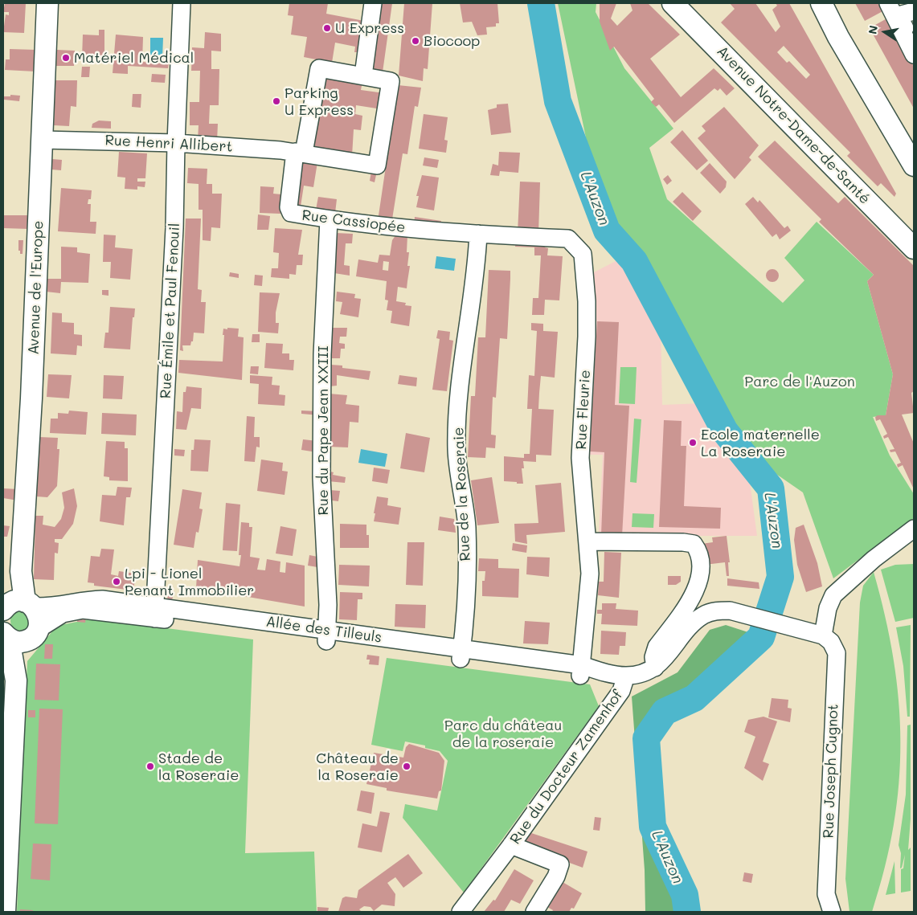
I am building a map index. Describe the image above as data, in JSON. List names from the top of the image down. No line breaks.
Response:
{"streets":{"main road":["Avenue Notre-Dame-de-Santé","Avenue de l'Europe"],"street":["Rue Henri Allibert","Rue Cassiopée","Rue Émile et Paul Fenouil","Rue Fleurie","Rue du Pape Jean XXIII","Rue de la Roseraie","Allée des Tilleuls","Rue du Docteur Zamenhof","Rue Joseph Cugnot"]},"crossings":[["Rue Henri Allibert","Rue Cassiopée"],["Rue Henri Allibert","Avenue de l'Europe"],["Rue Henri Allibert","Rue Émile et Paul Fenouil"],["Rue Cassiopée","Rue Fleurie"],["Rue Cassiopée","Rue du Pape Jean XXIII"],["Rue Cassiopée","Rue de la Roseraie"],["Avenue de l'Europe","Allée des Tilleuls"],["Rue Émile et Paul Fenouil","Allée des Tilleuls"],["Rue Fleurie","Rue de la Roseraie"],["Rue Fleurie","Allée des Tilleuls"],["Rue du Pape Jean XXIII","Allée des Tilleuls"],["Rue de la Roseraie","Allée des Tilleuls"],["Allée des Tilleuls","Rue du Docteur Zamenhof"],["Rue du Docteur Zamenhof","Rue Joseph Cugnot"]],"water":["L'Auzon"],"parks":["Parc de l'Auzon","Parc du château de la roseraie"],"places":["U Express","Biocoop","Matériel Médical","Parking U Express","Ecole maternelle La Roseraie","Lpi - Lionel Penant Immobilier","Stade de la Roseraie","Château de la Roseraie"],"north":"left"}
